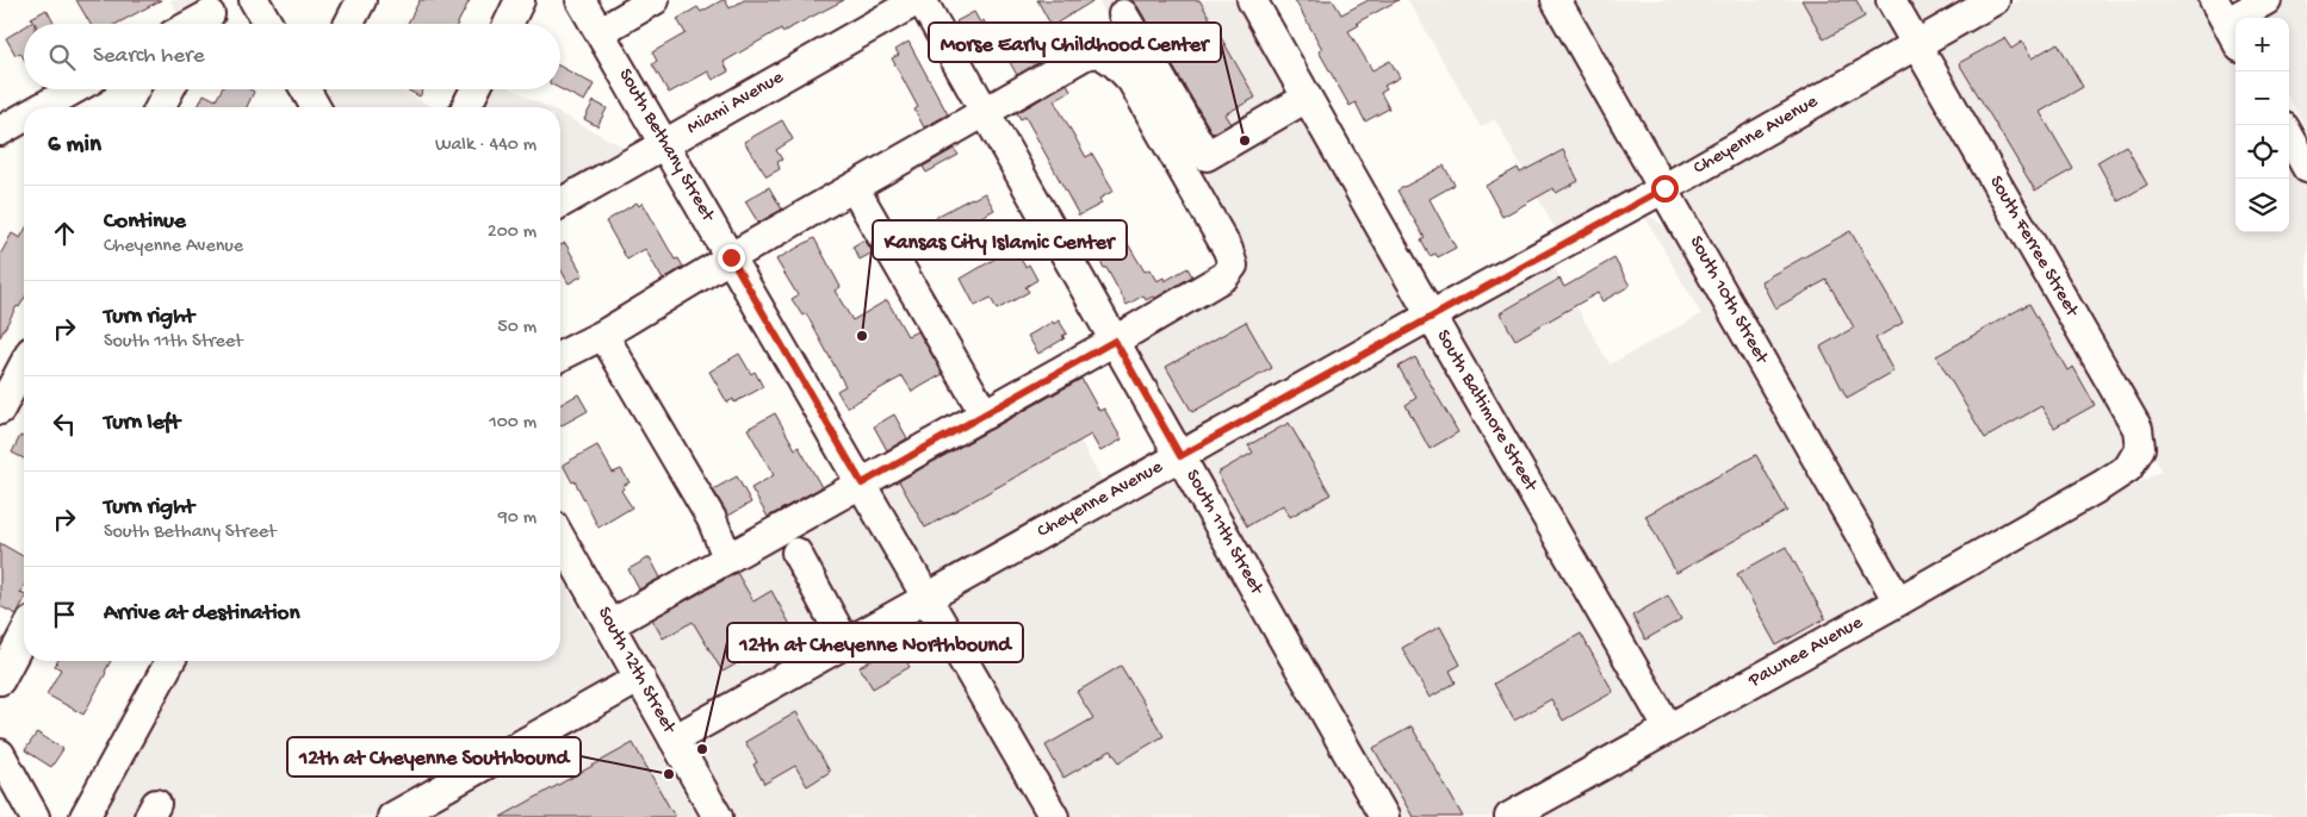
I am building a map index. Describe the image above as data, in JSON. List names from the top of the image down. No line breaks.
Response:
{"streets":{"street":["Miami Avenue","Cheyenne Avenue","South Bethany Street","South Ferree Street","South 10th Street","South Baltimore Street","South 11th Street","Pawnee Avenue","South 12th Street"]},"crossings":[["Miami Avenue","South Bethany Street"],["Miami Avenue","South 11th Street"],["Cheyenne Avenue","South Bethany Street"],["Cheyenne Avenue","South Ferree Street"],["Cheyenne Avenue","South 10th Street"],["Cheyenne Avenue","South Baltimore Street"],["Cheyenne Avenue","South 11th Street"],["Cheyenne Avenue","South 12th Street"],["South Ferree Street","Pawnee Avenue"],["South 10th Street","Pawnee Avenue"],["South Baltimore Street","Pawnee Avenue"]],"places":["Morse Early Childhood Center","Kansas City Islamic Center","12th at Cheyenne Northbound","12th at Cheyenne Southbound"],"page":{"map_buttons":["+","−"],"search":"Search here","heading":["6 min","Walk · 440 m"],"list":[["Continue","Cheyenne Avenue","200 m"],["Turn right","South 11th Street","50 m"],["Turn left","100 m"],["Turn right","South Bethany Street","90 m"],"Arrive at destination"]}}
